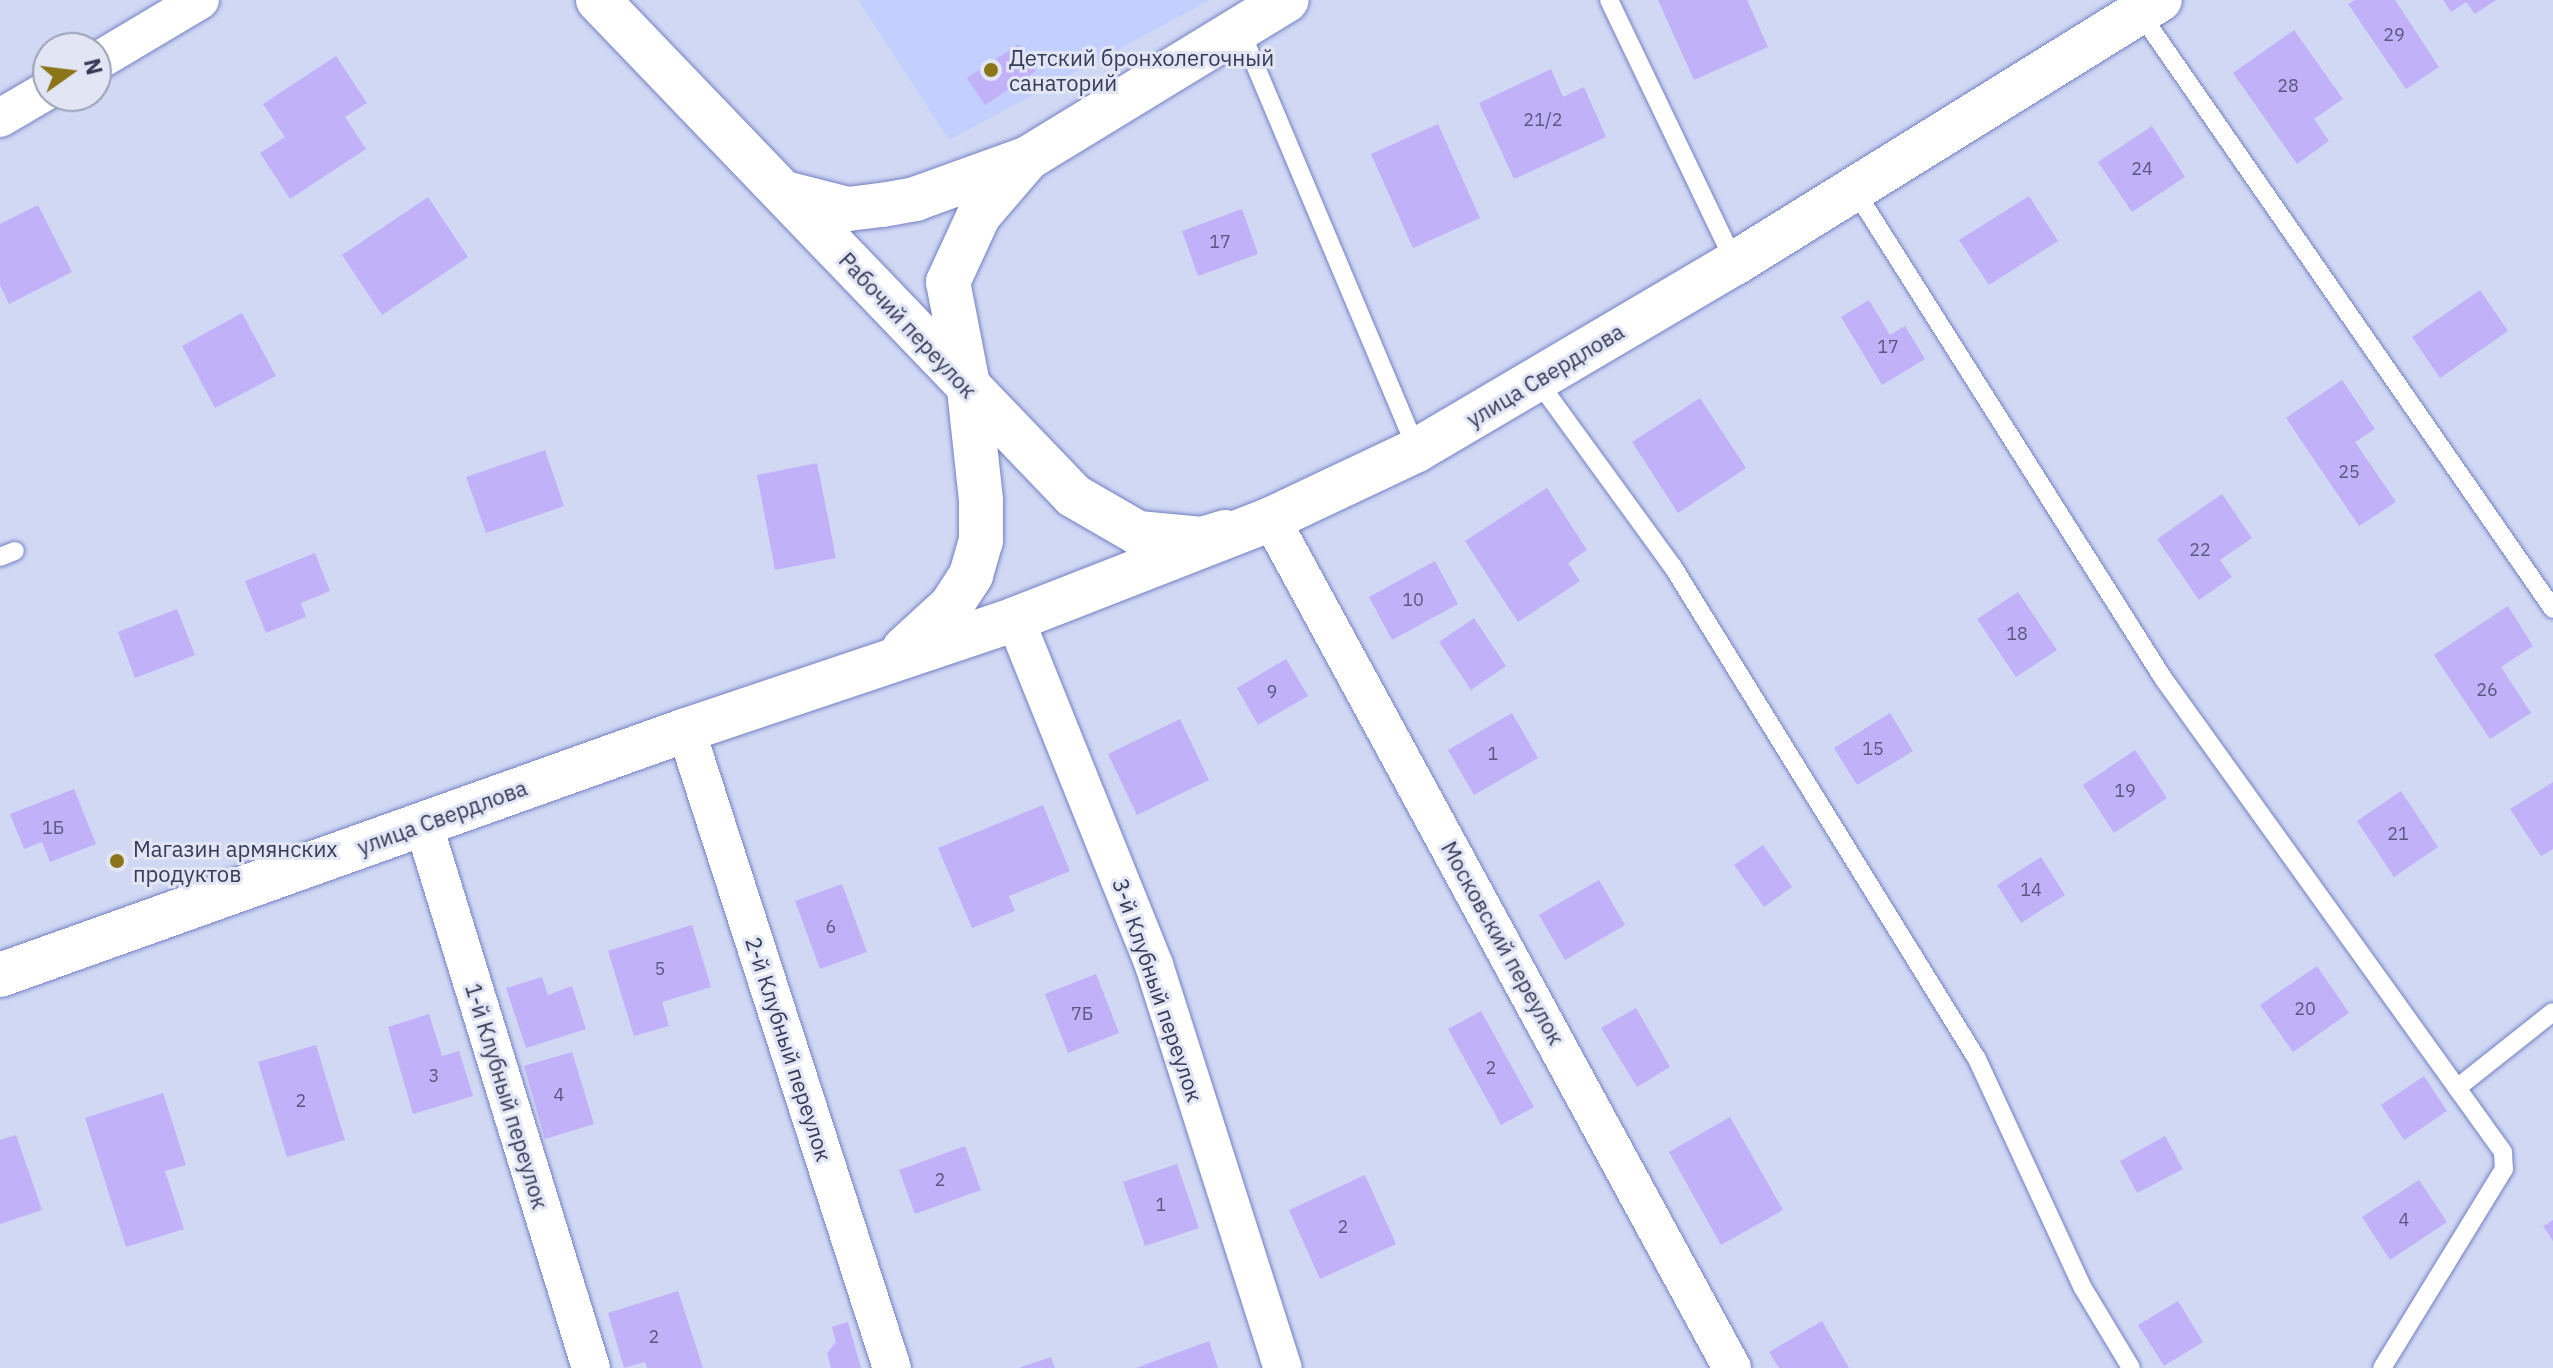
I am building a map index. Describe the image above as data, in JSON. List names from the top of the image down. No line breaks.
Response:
{"streets":{"main road":["Рабочий переулок","улица Свердлова"],"street":["Московский переулок","3-й Клубный переулок","2-й Клубный переулок","1-й Клубный переулок"]},"crossings":[["Рабочий переулок","улица Свердлова"],["Рабочий переулок","Московский переулок"],["улица Свердлова","Московский переулок"],["улица Свердлова","3-й Клубный переулок"],["улица Свердлова","2-й Клубный переулок"],["улица Свердлова","1-й Клубный переулок"]],"places":["Детский бронхолегочный санаторий","Магазин армянских продуктов"],"house_numbers":["29","28","21/2","24","17","17","25","22","10","18","26","9","15","1","19","1Б","21","14","6","5","20","7Б","2","3","4","2","2","1","4","2","2"],"north":"right"}
